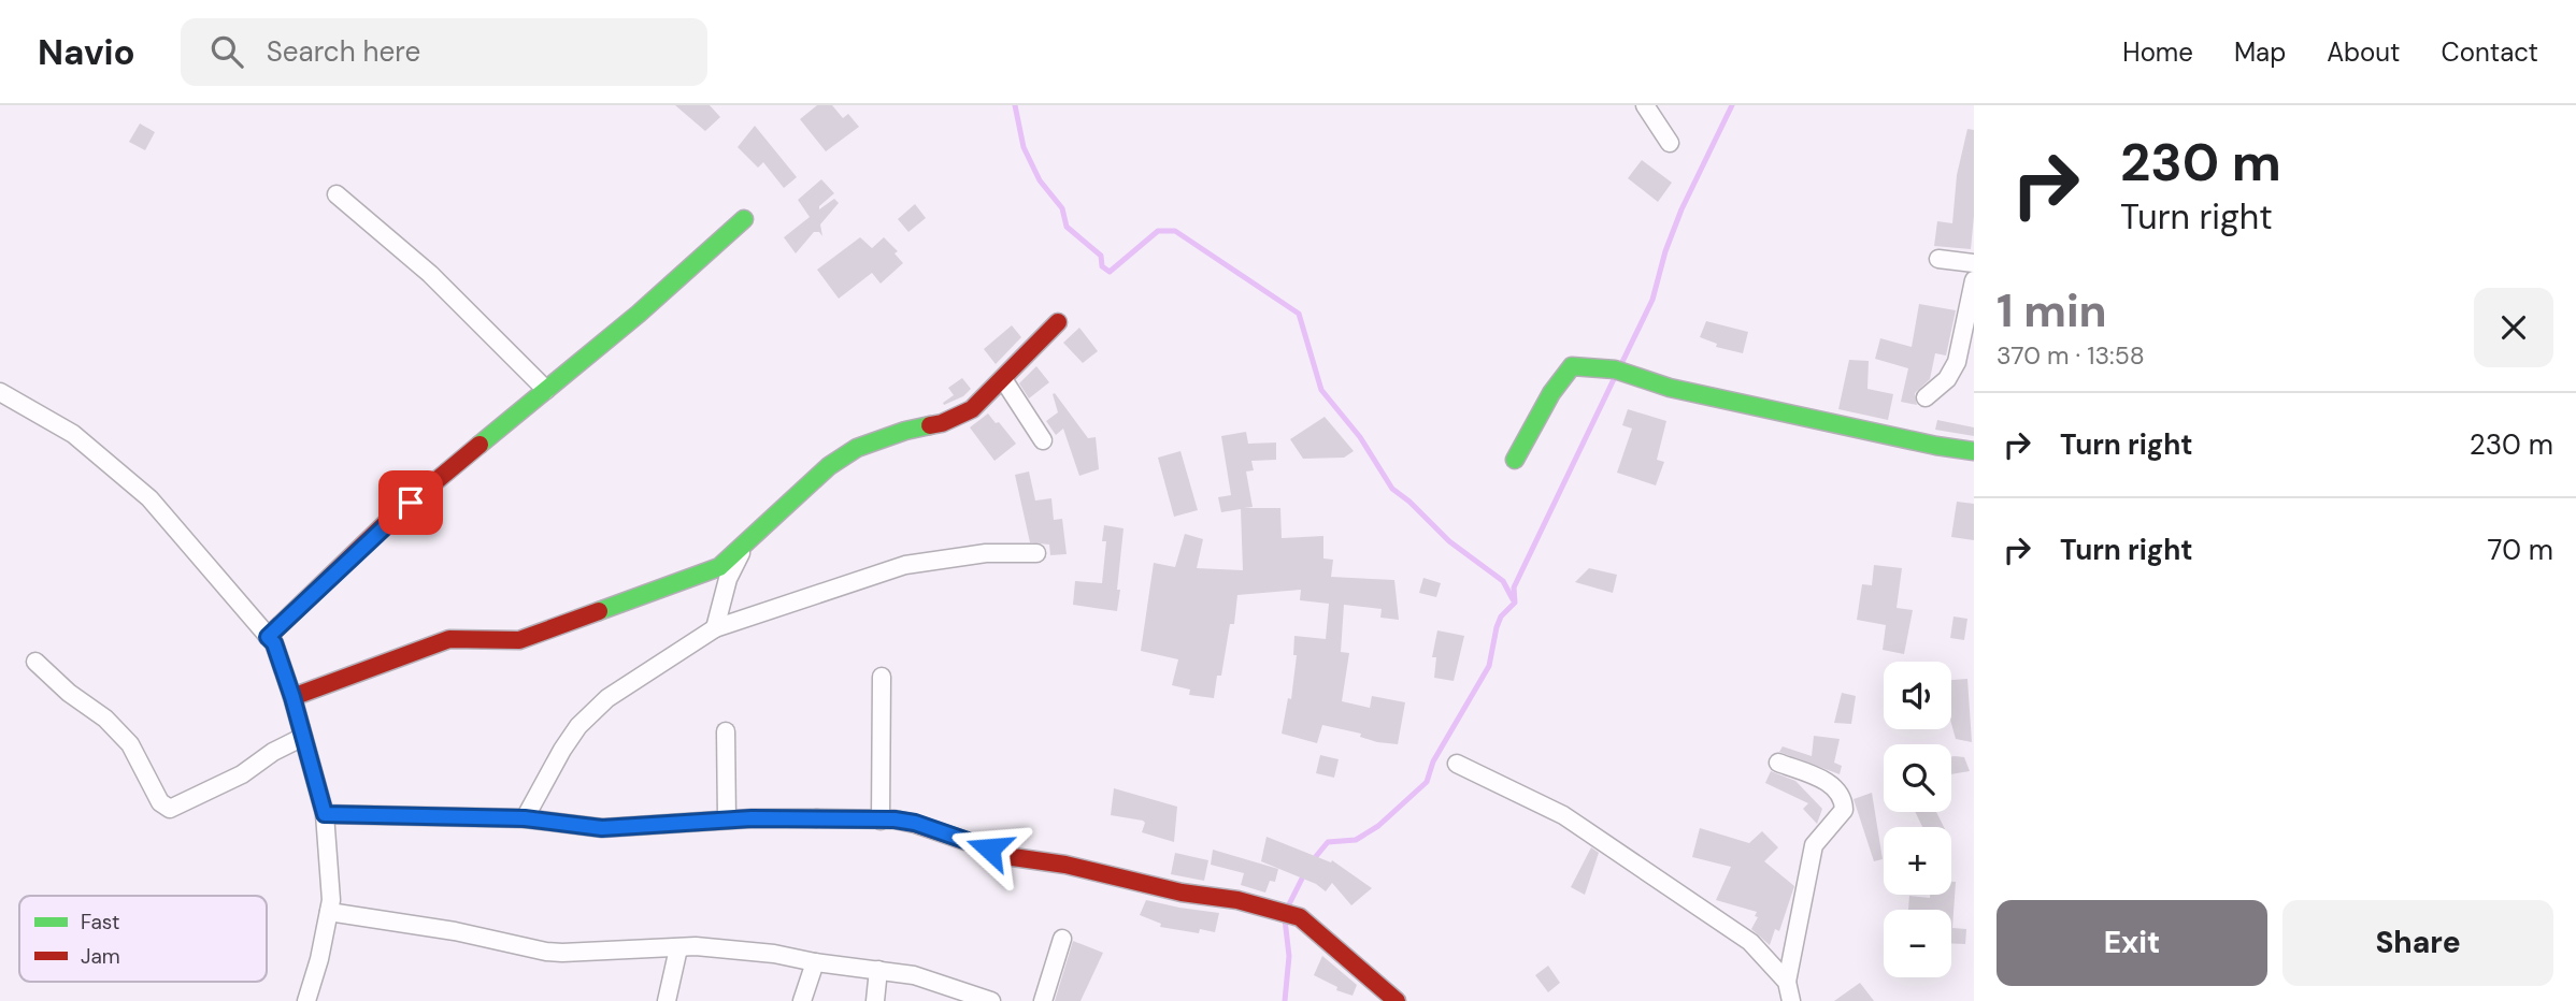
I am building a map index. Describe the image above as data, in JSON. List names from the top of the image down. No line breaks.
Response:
{"legend":["Fast","Jam"],"page":{"header":"Navio","search":"Search here","nav":["Home","Map","About","Contact"],"turn":["230 m","Turn right"],"heading":["1 min","370 m · 13:58"],"list":[{"name":"Turn right","value":"230 m"},{"name":"Turn right","value":"70 m"}],"map_buttons":["+","−"],"buttons":["Exit","Share"]}}
